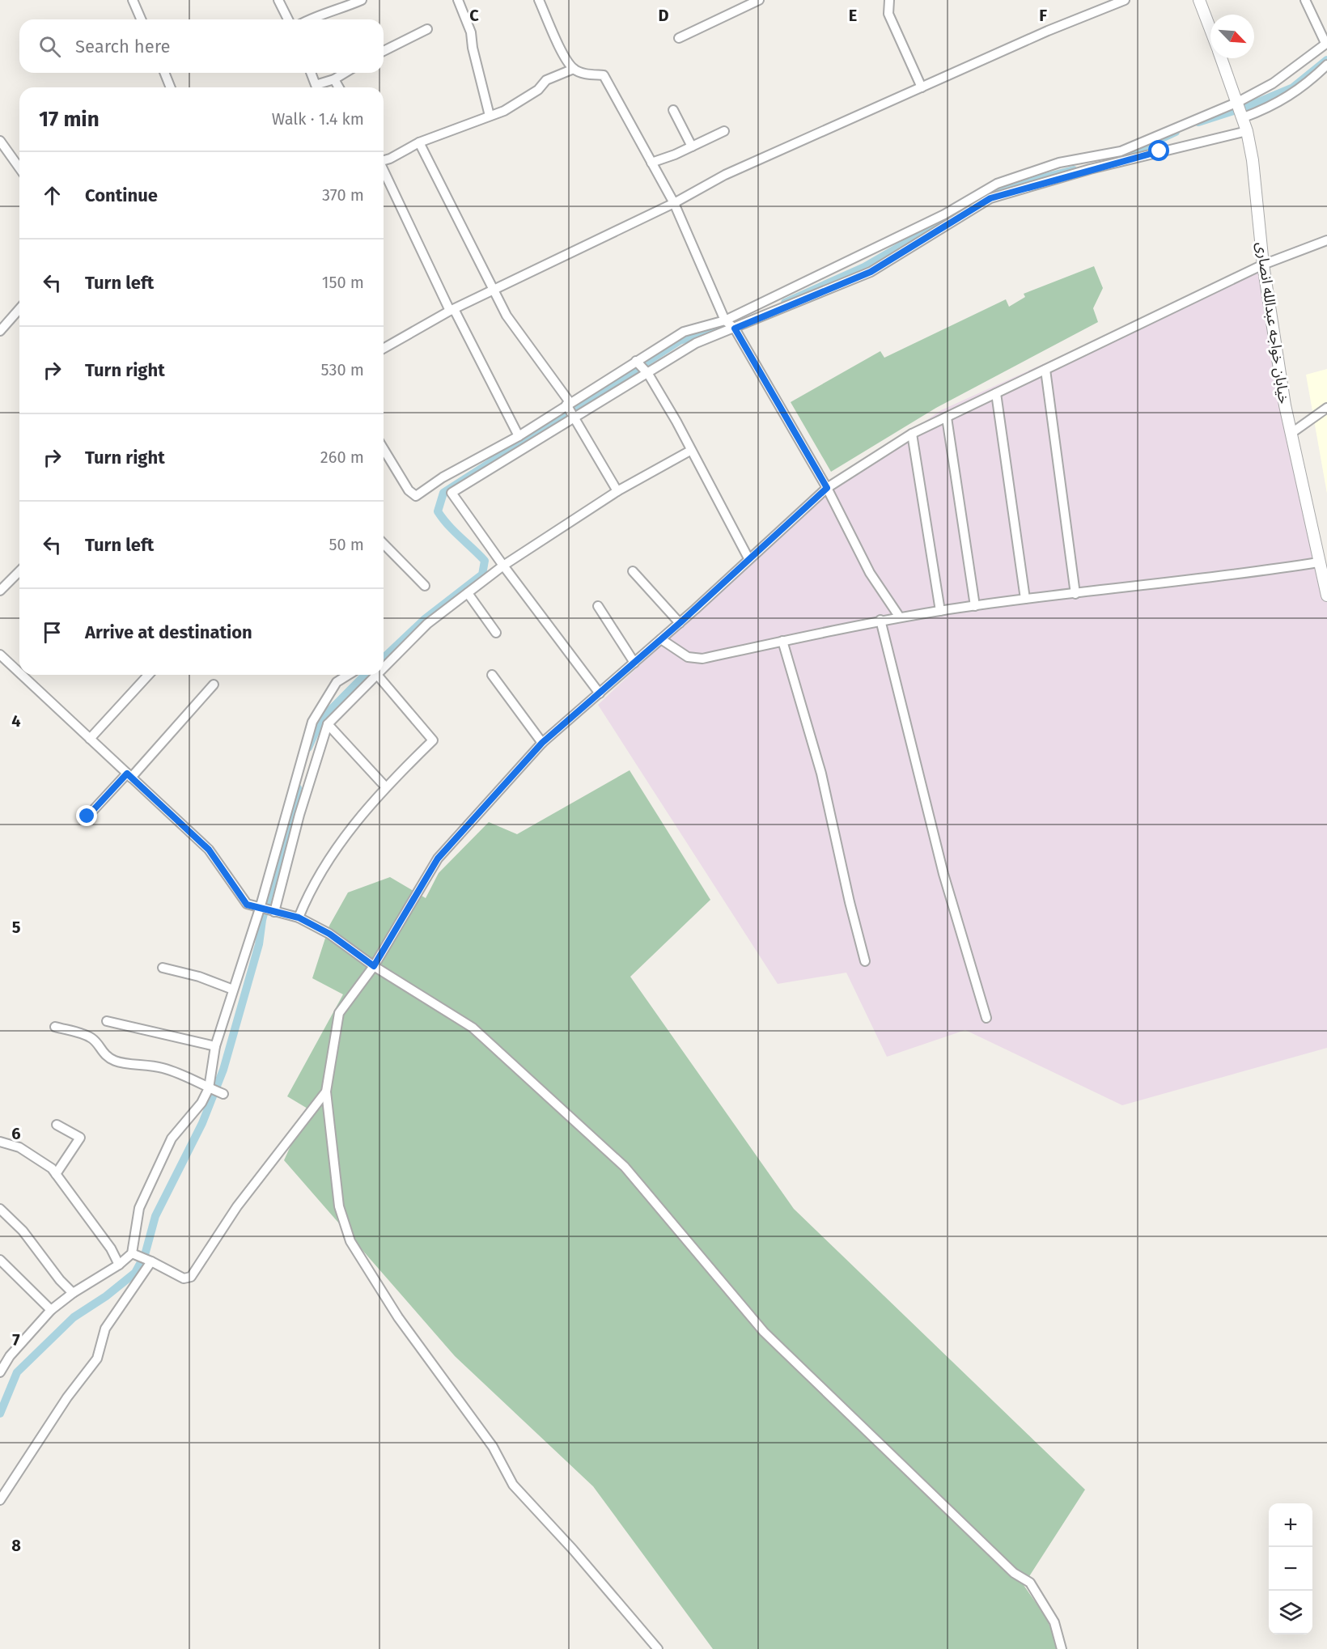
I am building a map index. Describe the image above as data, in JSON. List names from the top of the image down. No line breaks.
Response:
{"streets":{"street":["خیابان خواجه عبدالله انصاری"]},"north":"bottom right","page":{"search":"Search here","heading":["17 min","Walk · 1.4 km"],"list":[["Continue","370 m"],["Turn left","150 m"],["Turn right","530 m"],["Turn right","260 m"],["Turn left","50 m"],"Arrive at destination"],"map_buttons":["+","−"]},"grid":{"columns":["C","D","E","F"],"rows":["4","5","6","7","8"]}}
